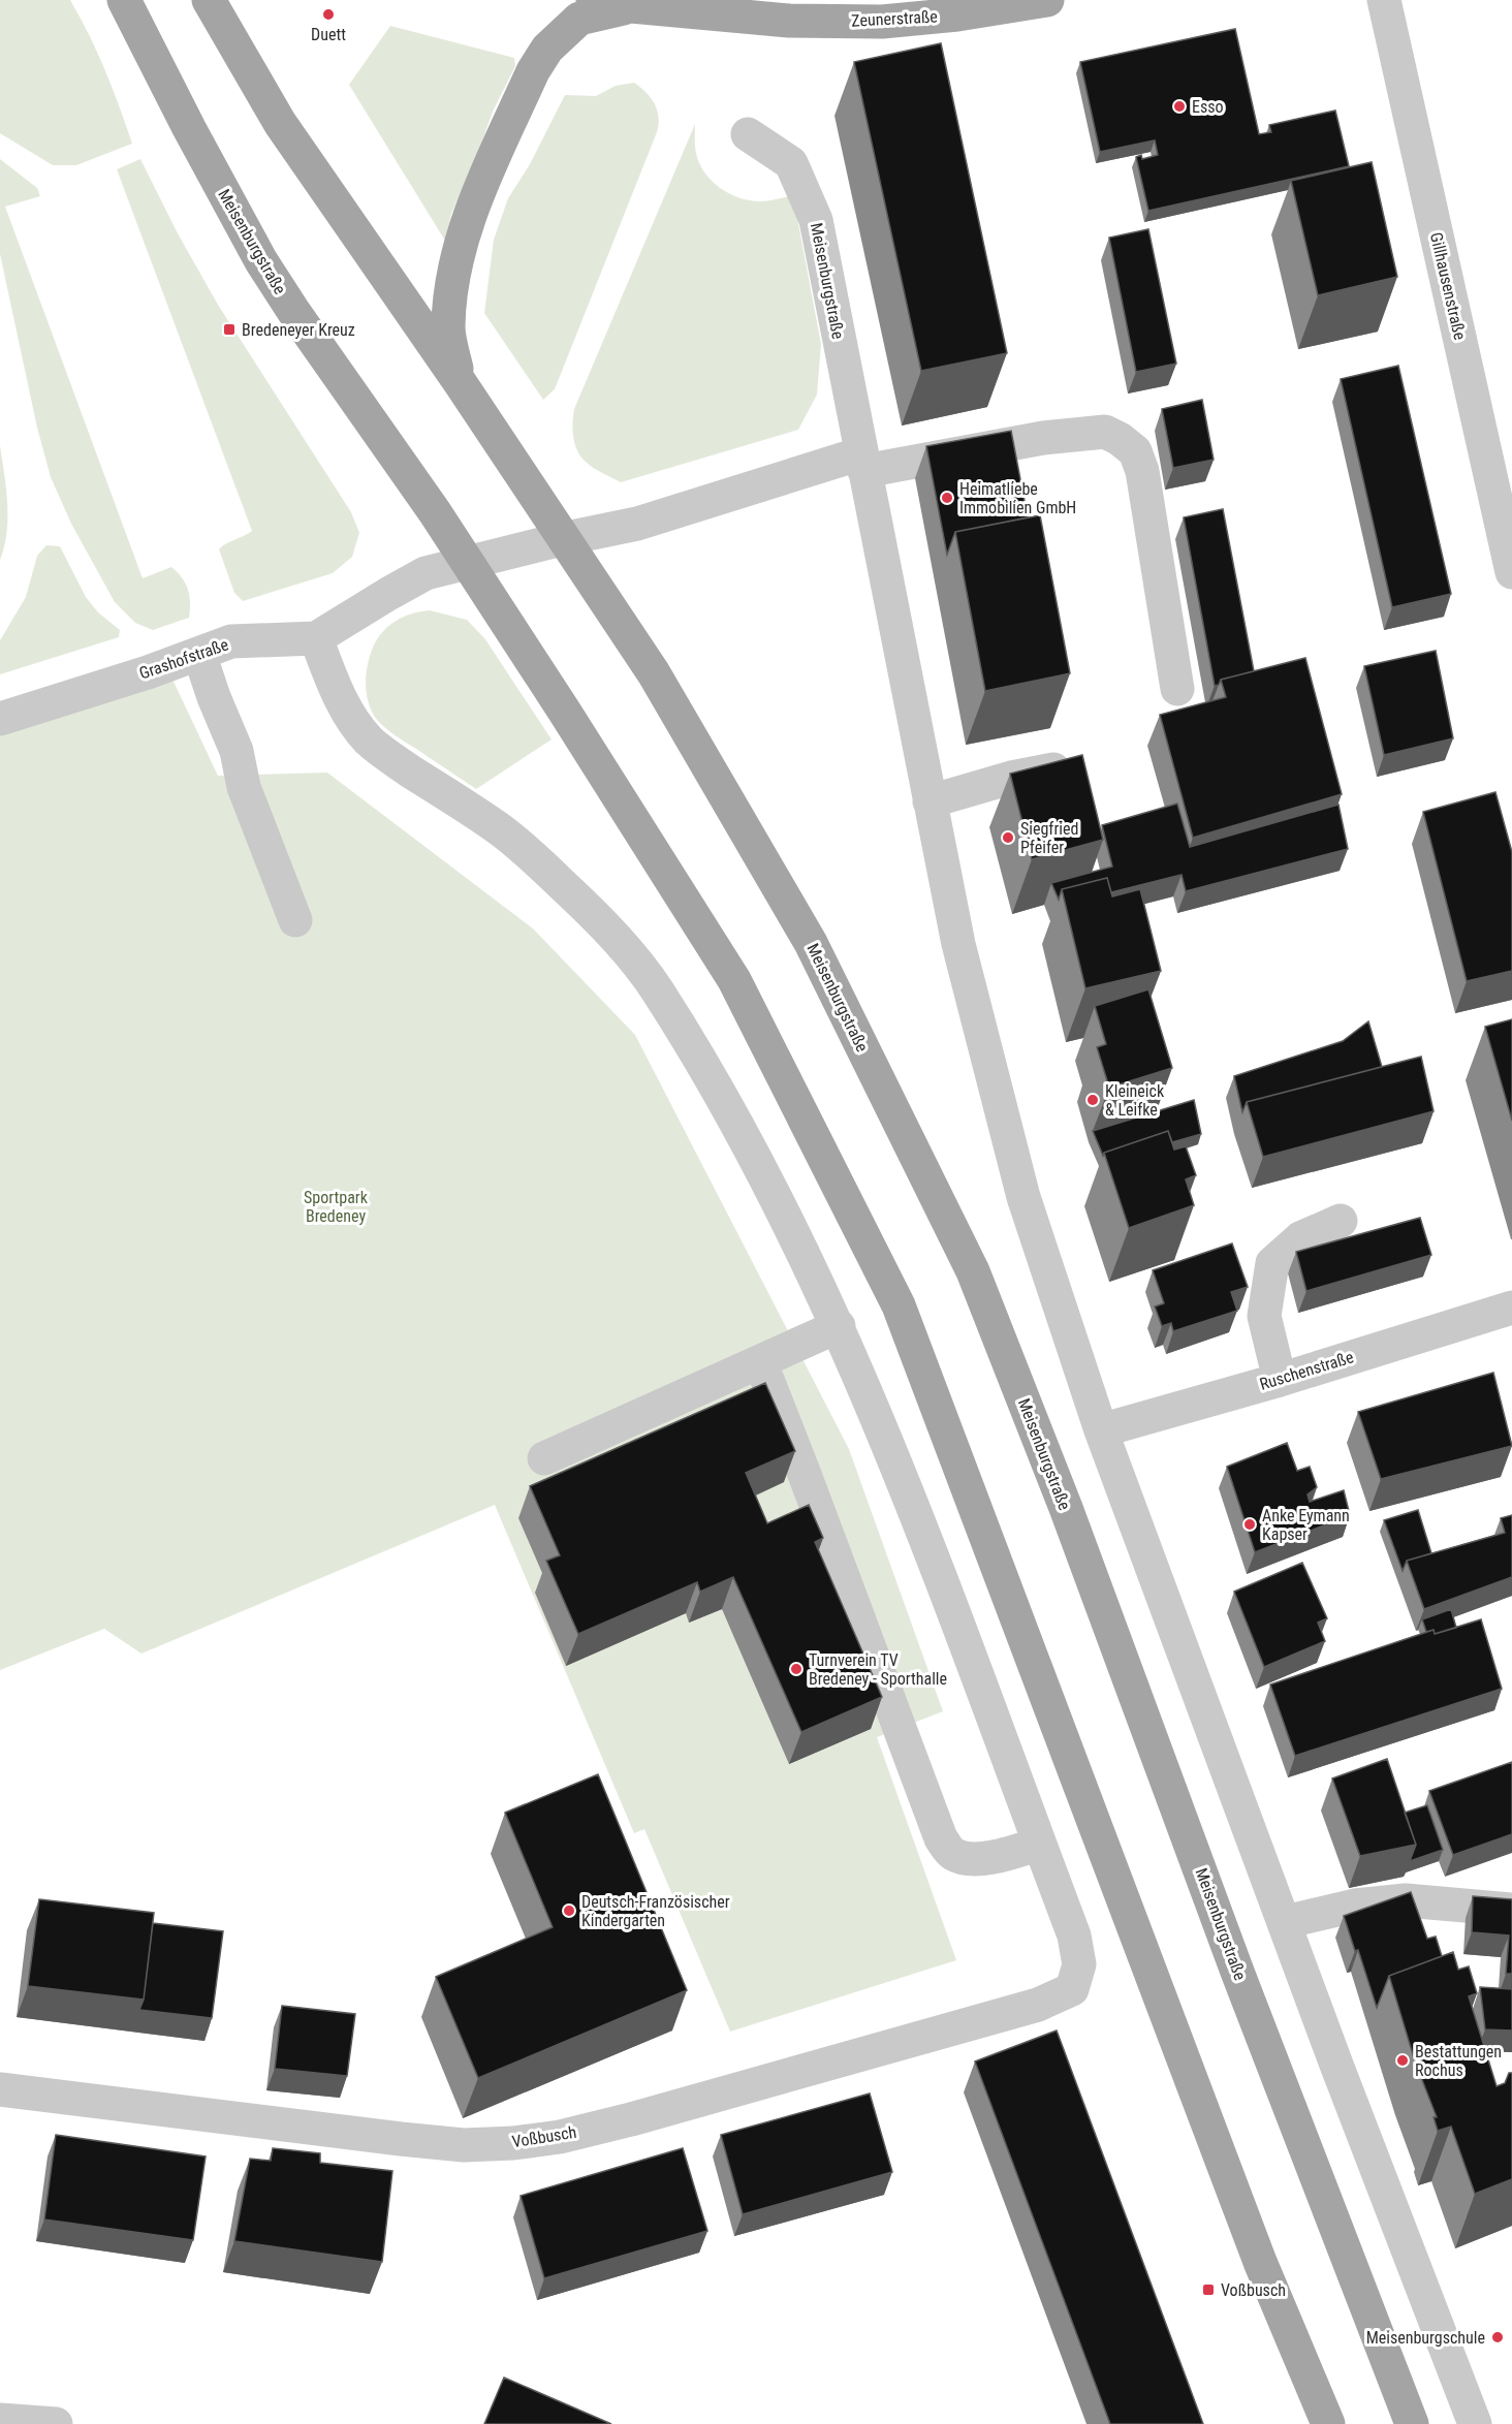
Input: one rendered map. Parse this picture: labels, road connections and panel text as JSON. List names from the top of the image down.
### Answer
{
  "streets": {
    "main road": ["Zeunerstraße", "Meisenburgstraße"],
    "street": [
      "Gillhausenstraße",
      "Grashofstraße",
      "Ruschenstraße",
      "Voßbusch"
    ]
  },
  "crossings": [
    ["Meisenburgstraße", "Grashofstraße"],
    ["Meisenburgstraße", "Ruschenstraße"]
  ],
  "parks": ["Sportpark Bredeney"],
  "places": {
    "other": [
      "Duett",
      "Esso",
      "Heimatliebe Immobilien GmbH",
      "Siegfried Pfeifer",
      "Kleineick & Leifke",
      "Anke Eymann Kapser",
      "Turnverein TV Bredeney - Sporthalle",
      "Deutsch-Französischer Kindergarten",
      "Bestattungen Rochus",
      "Meisenburgschule"
    ],
    "transit": ["Bredeneyer Kreuz", "Voßbusch"]
  }
}
